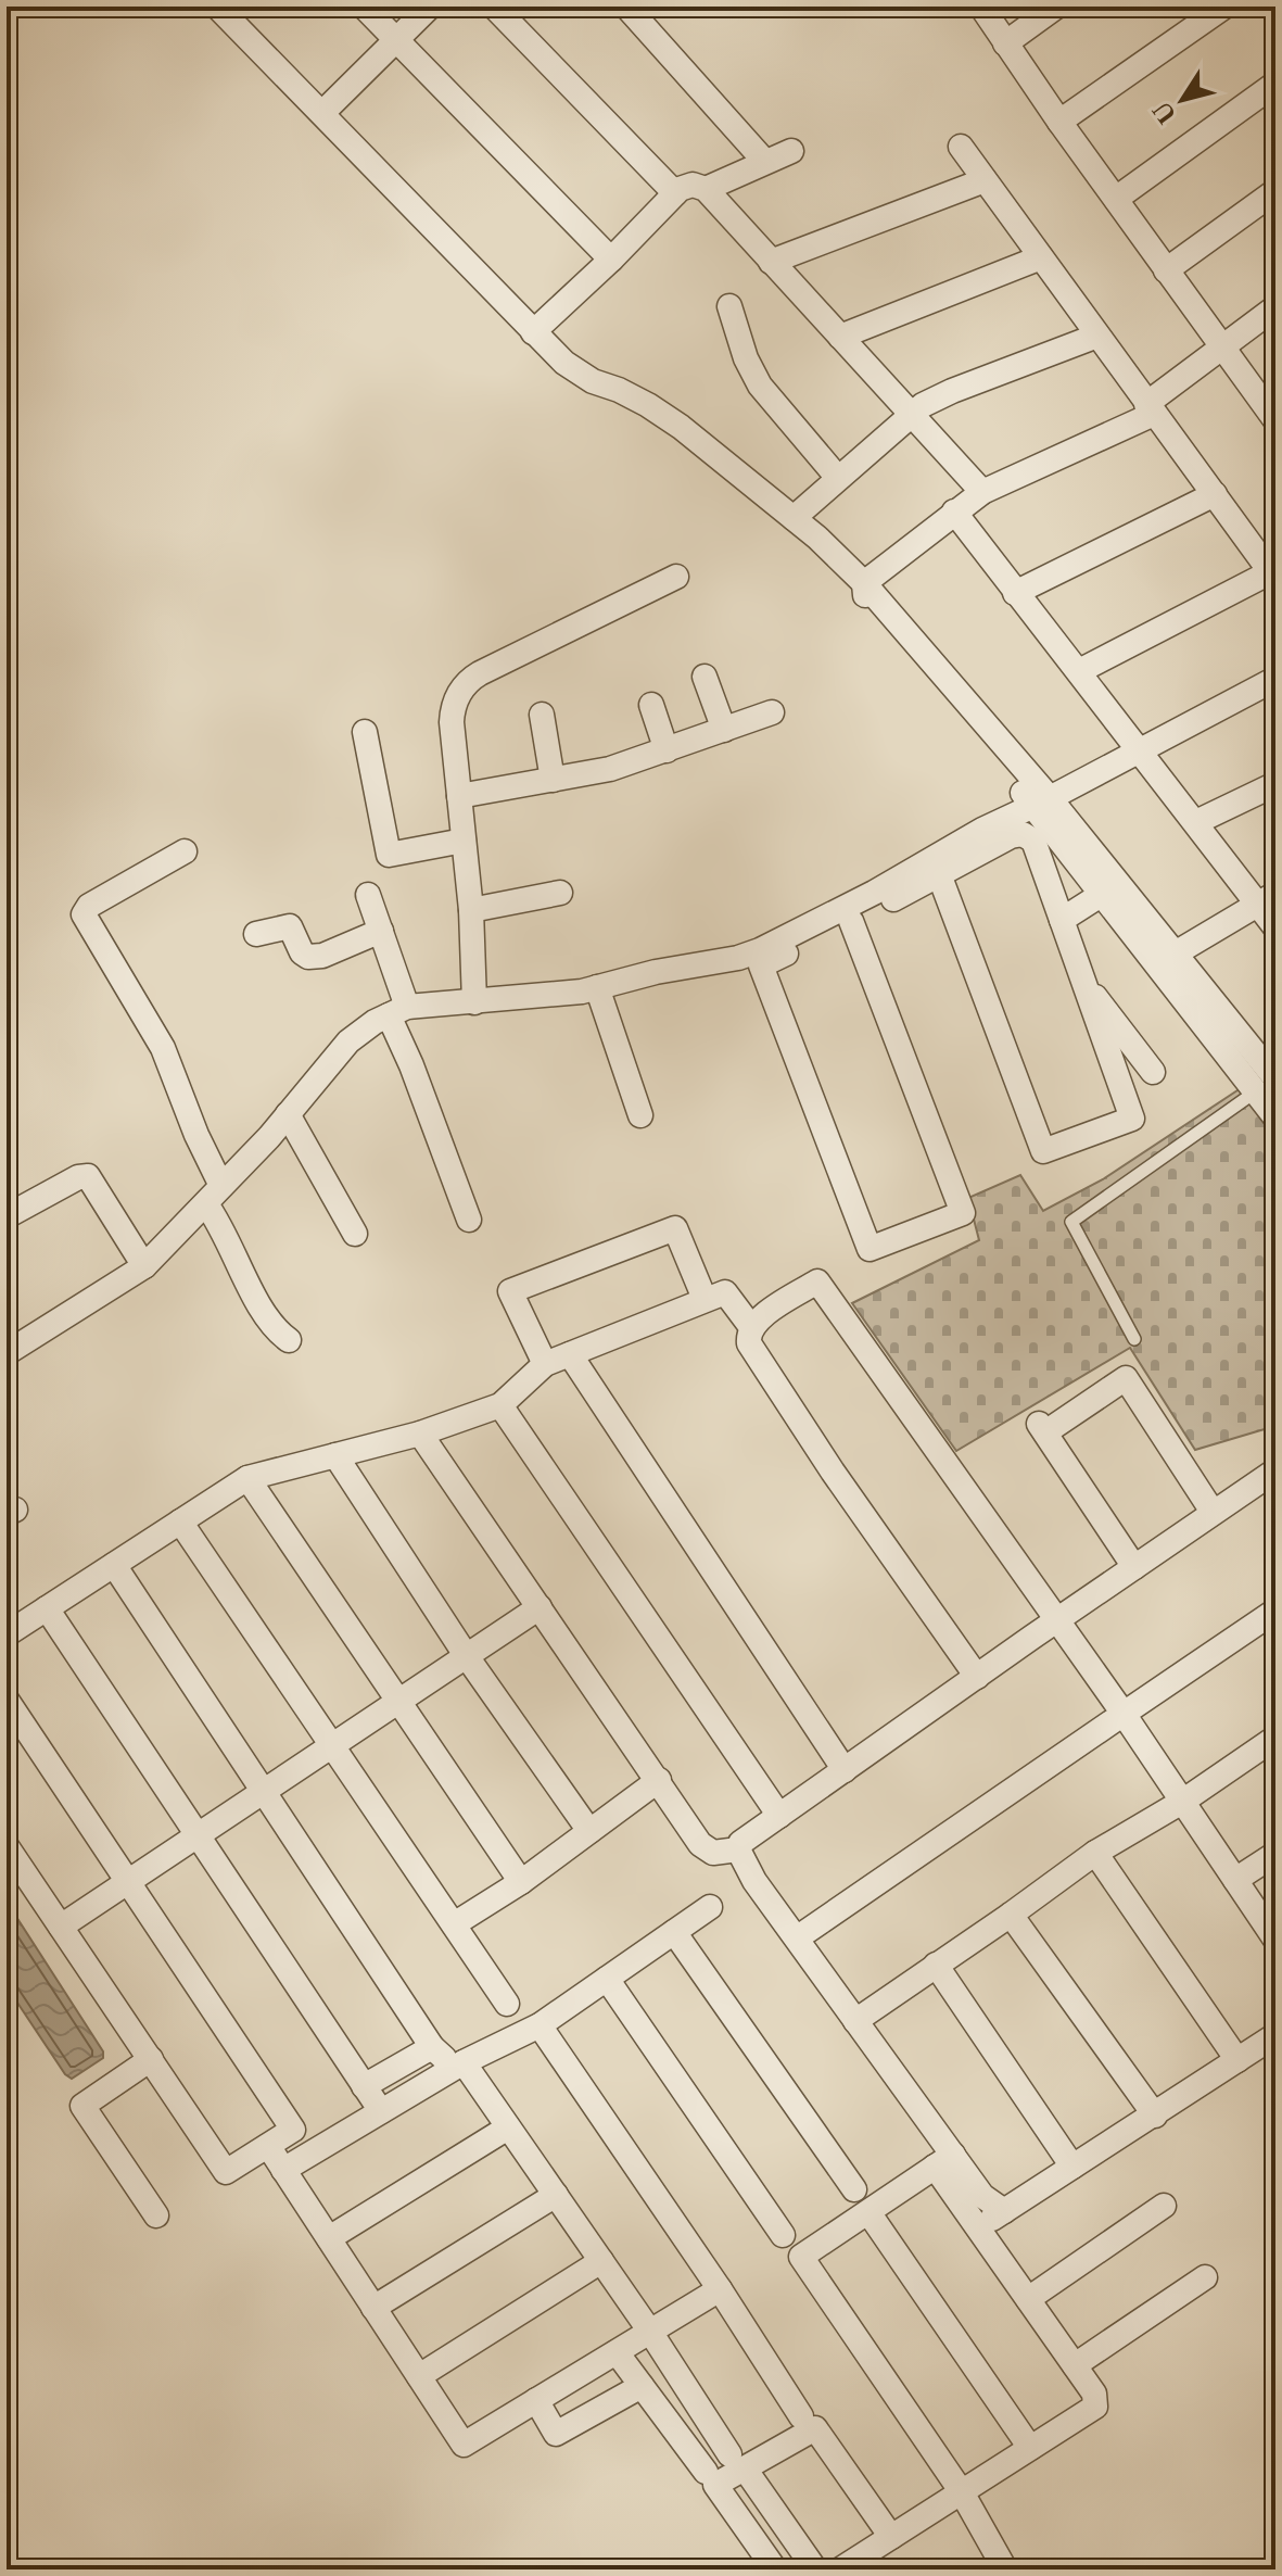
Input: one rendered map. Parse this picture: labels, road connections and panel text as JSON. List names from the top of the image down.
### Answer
{
  "north": "bottom left"
}
